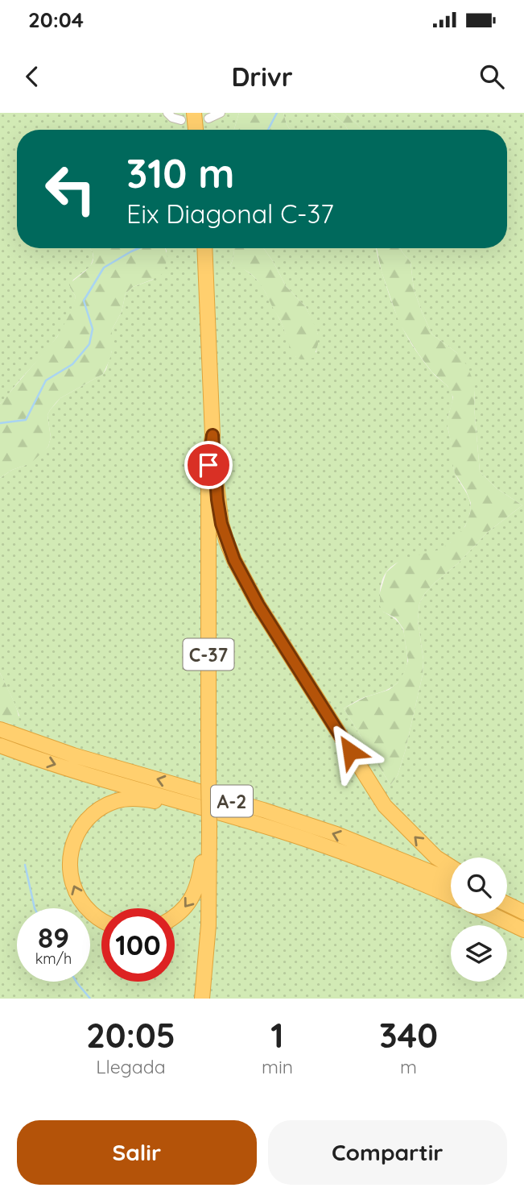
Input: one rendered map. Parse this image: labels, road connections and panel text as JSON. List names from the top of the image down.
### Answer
{
  "streets": {
    "highway": ["C-37", "A-2"]
  },
  "page": {
    "status": "20:04",
    "header": "Drivr",
    "turn": ["310 m", "Eix Diagonal C-37"],
    "speed": "89 km/h",
    "limit": "100",
    "eta": [
      "20:05",
      "Llegada",
      "1",
      "min",
      "340",
      "m"
    ],
    "buttons": ["Salir", "Compartir"]
  }
}
